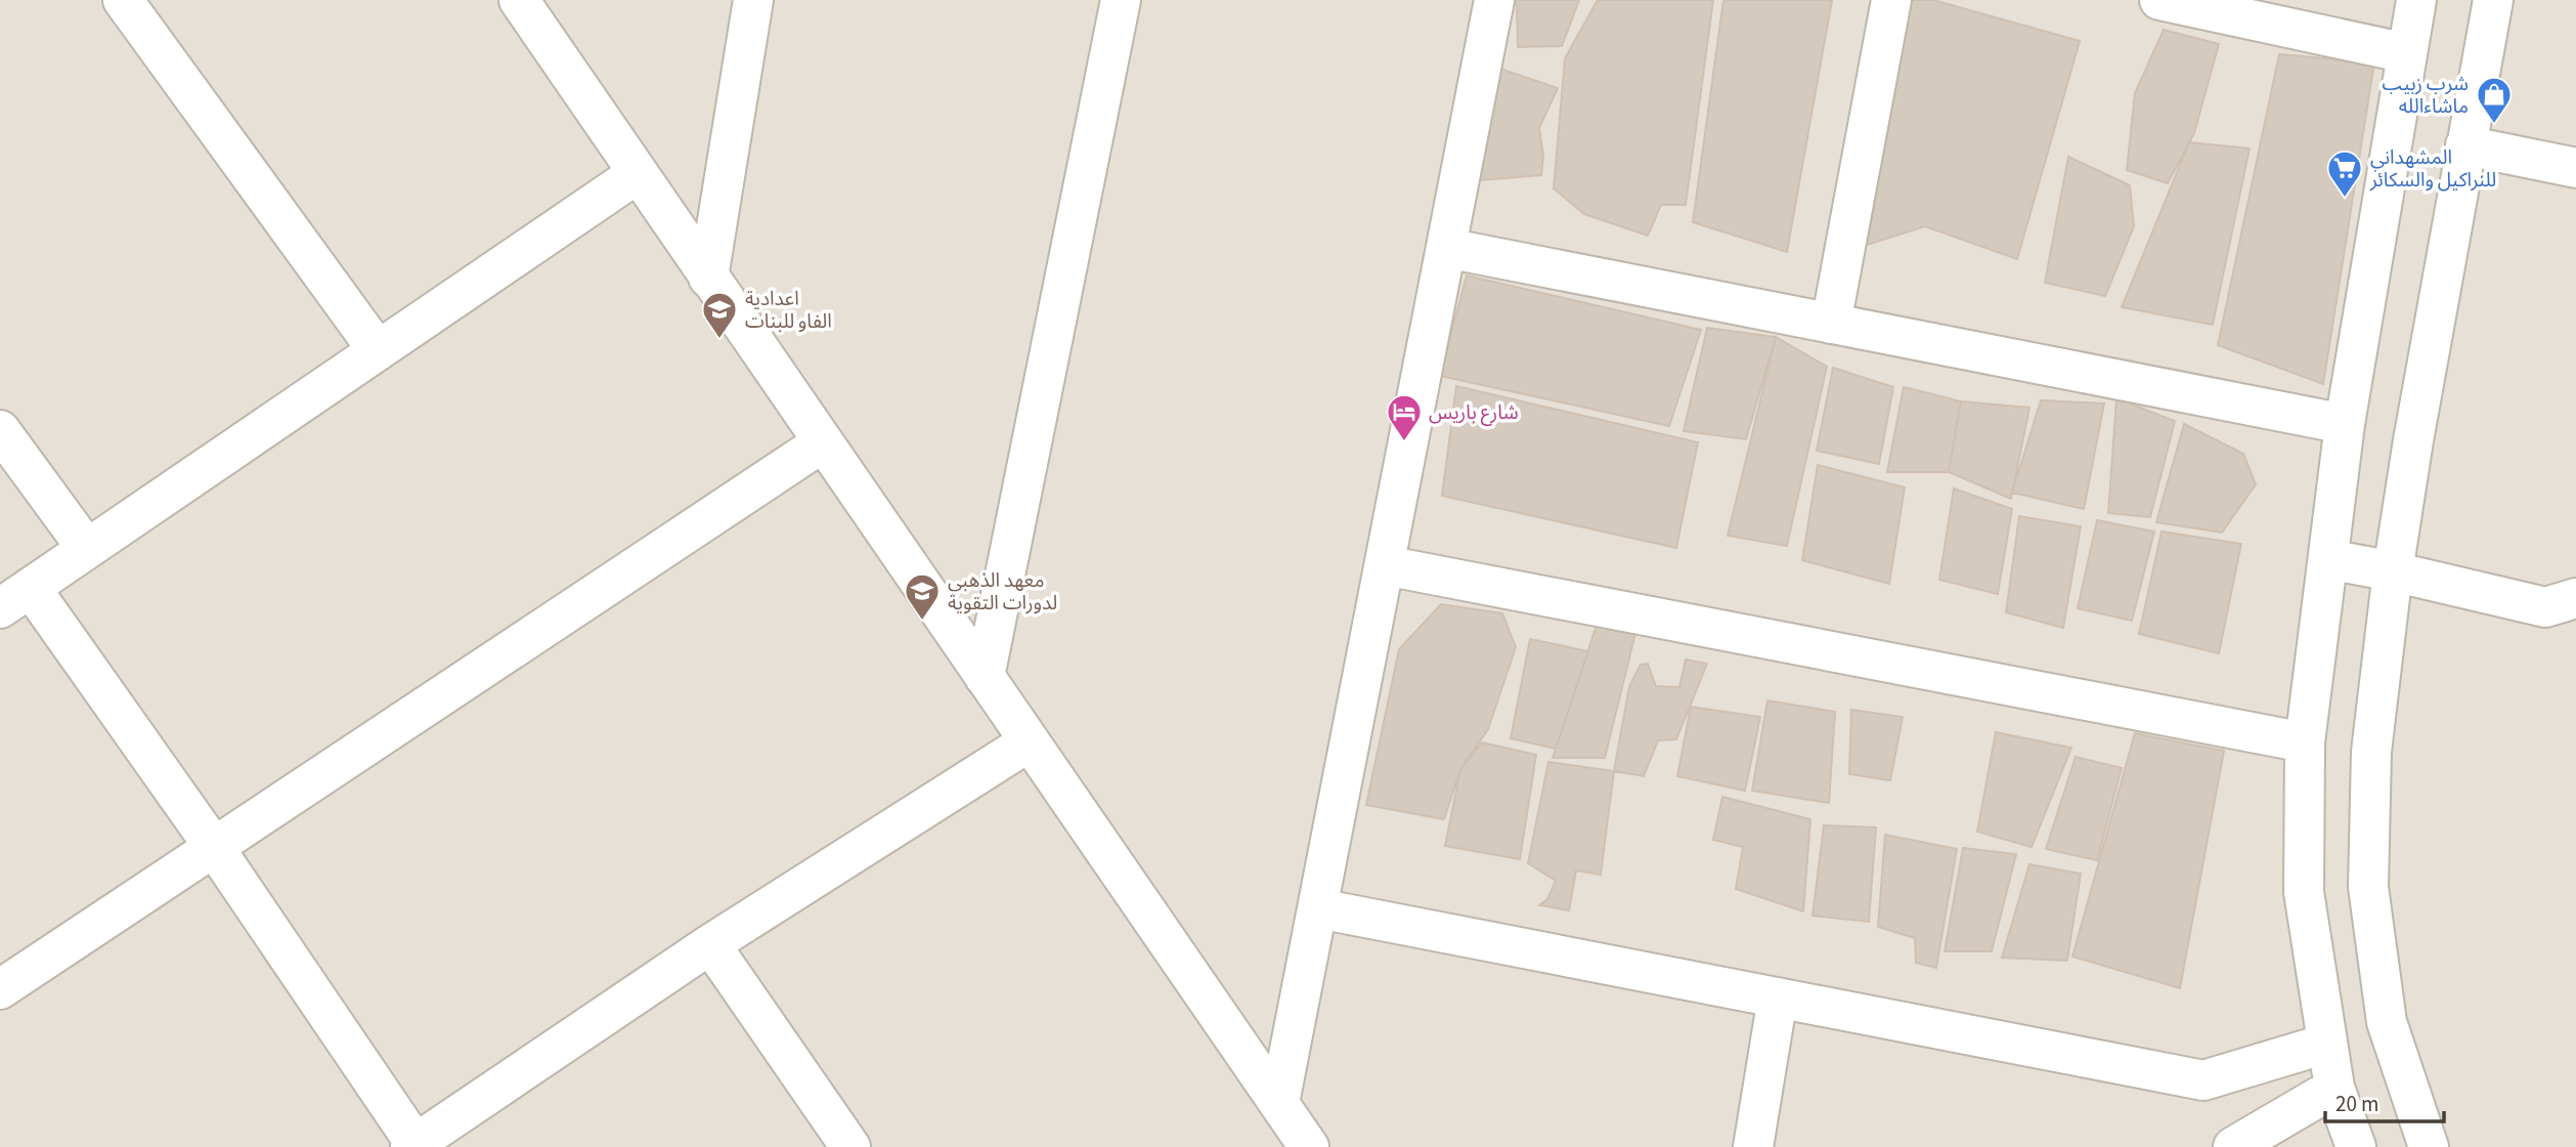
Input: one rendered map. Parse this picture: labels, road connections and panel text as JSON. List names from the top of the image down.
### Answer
{
  "places": {
    "shop": ["شرب زبيب ماشاءالله"],
    "supermarket": ["المشهداني للنراكيل والسكائر"],
    "school or university": ["اعدادية الفاو للبنات", "معهد الذهبي لدورات التقوية"],
    "hotel": ["شارع باريس"]
  },
  "scale_bar": "20 m"
}
